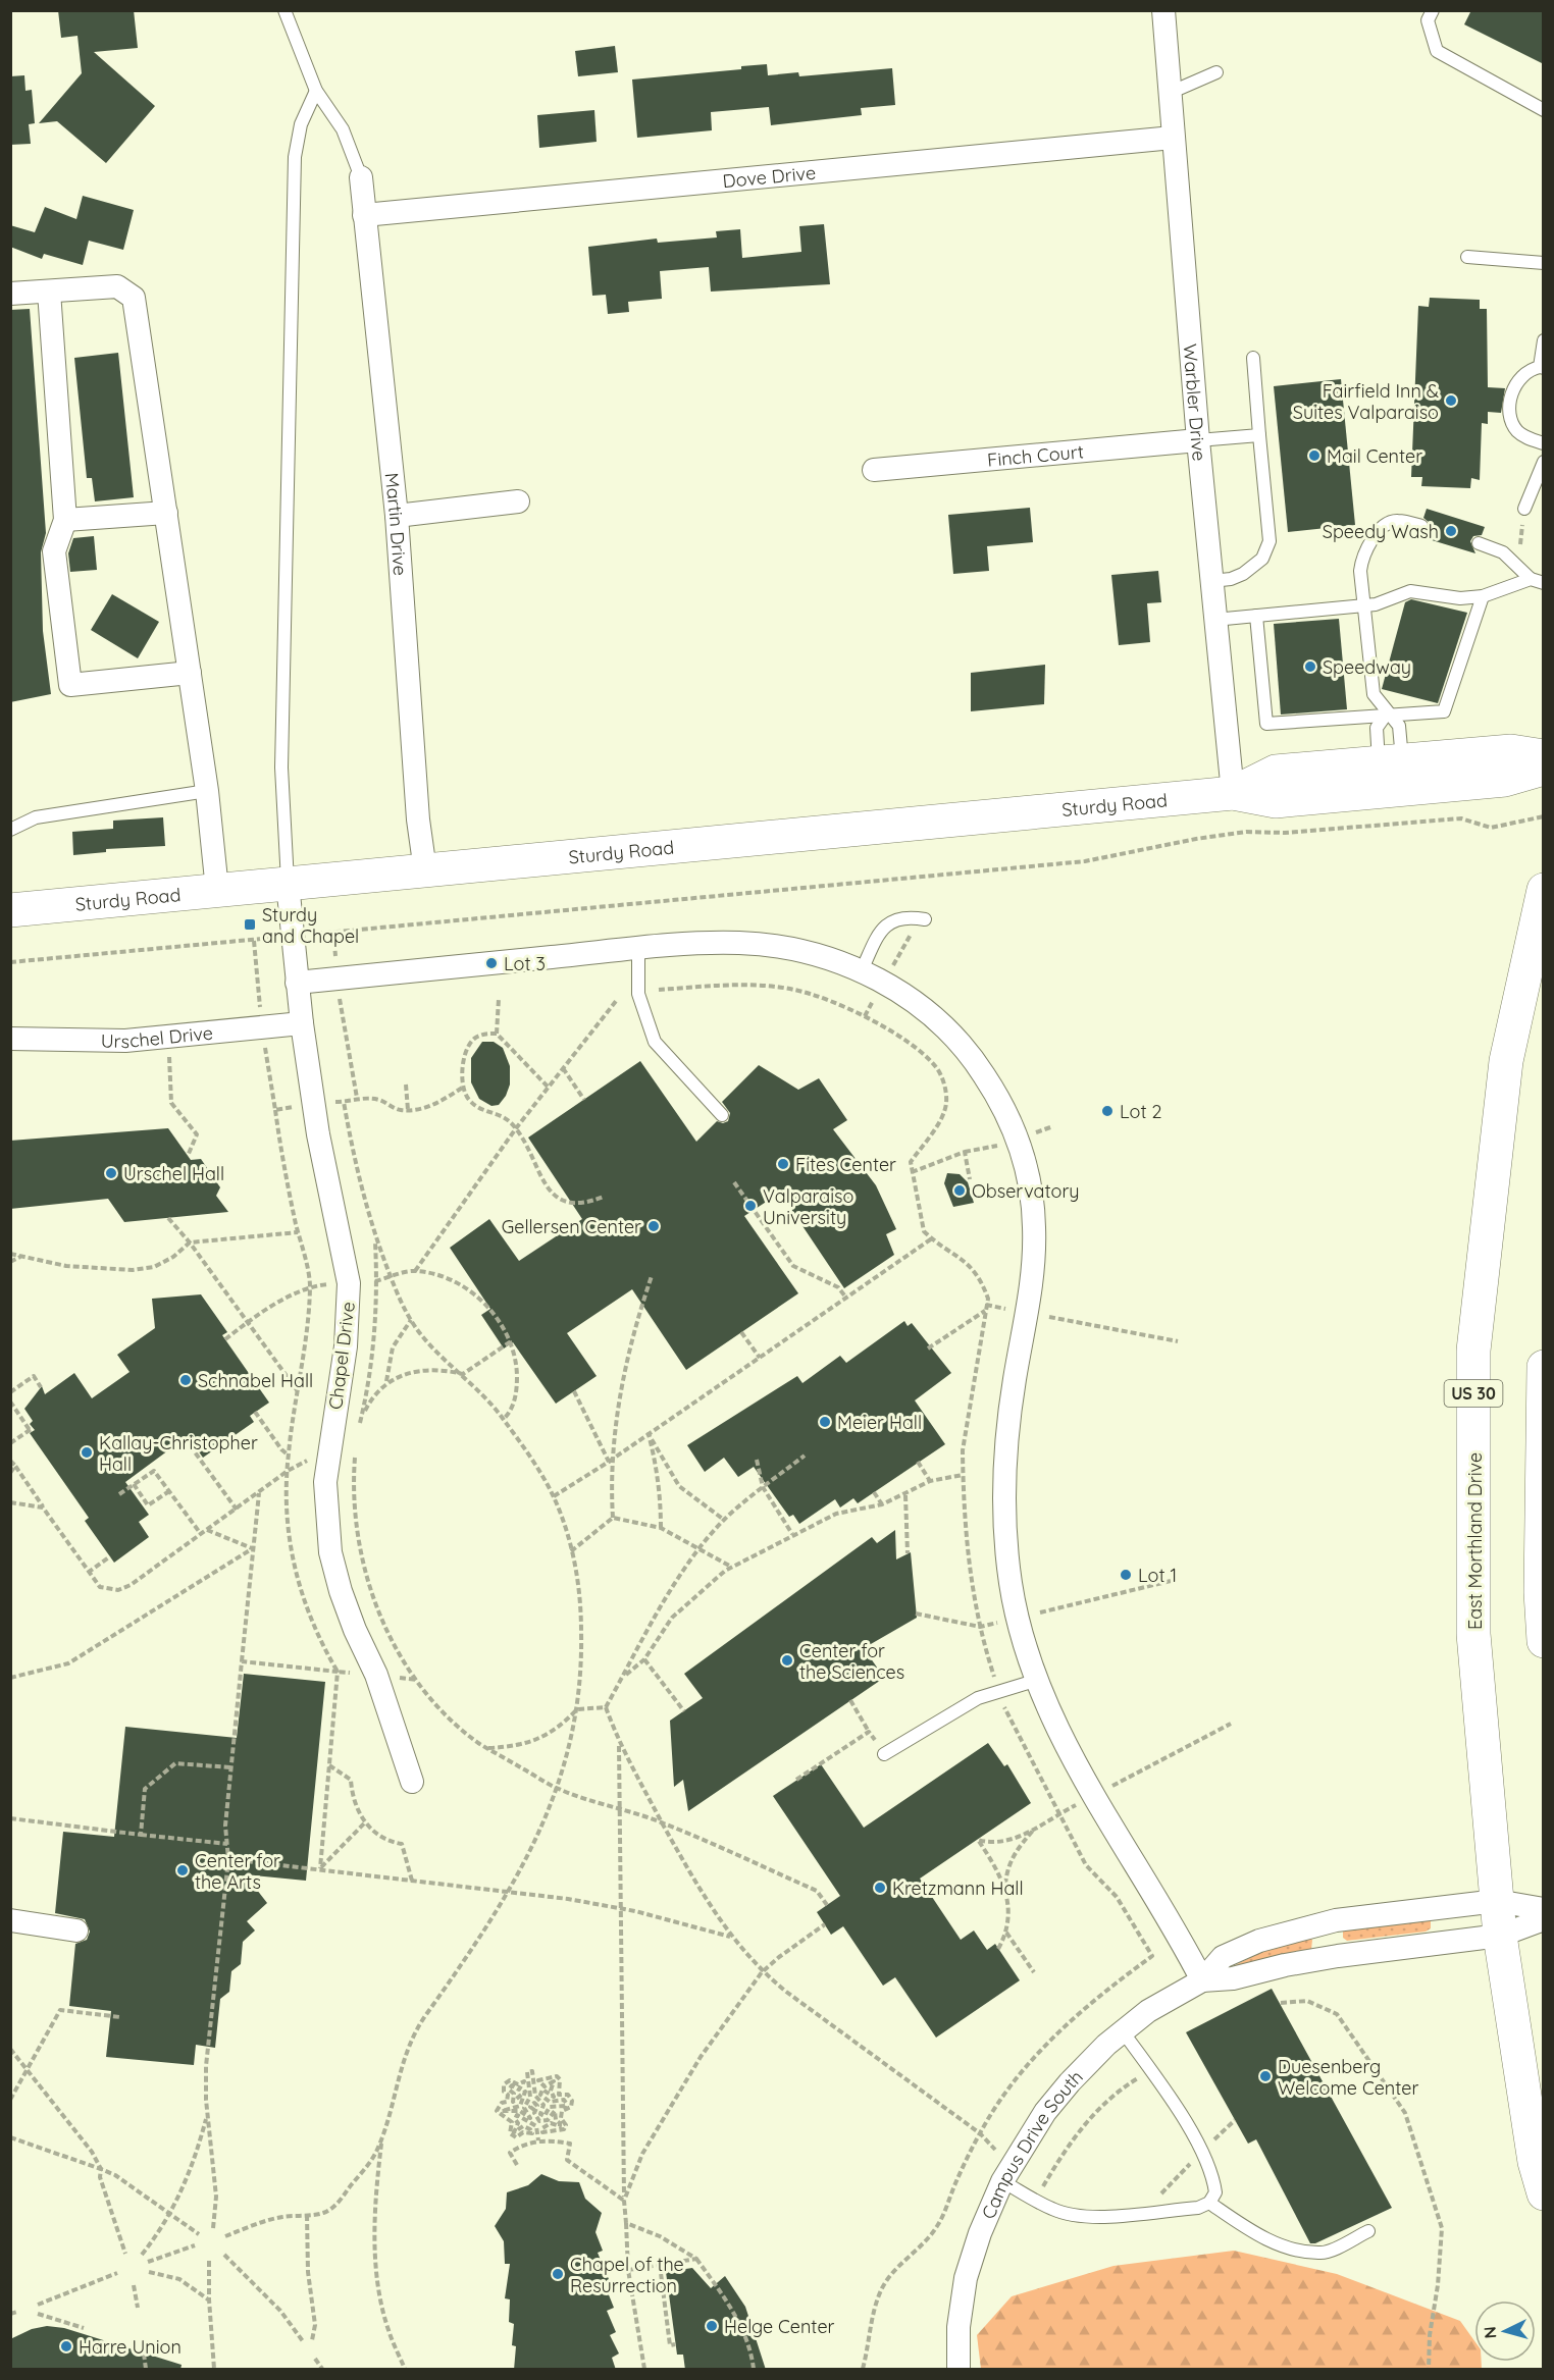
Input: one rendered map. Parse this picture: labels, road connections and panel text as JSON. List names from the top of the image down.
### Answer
{
  "streets": {
    "main road": ["Sturdy Road", "US 30", "East Morthland Drive"],
    "street": [
      "Dove Drive",
      "Warbler Drive",
      "Finch Court",
      "Martin Drive",
      "Urschel Drive",
      "Chapel Drive",
      "Campus Drive South"
    ]
  },
  "crossings": [
    ["Dove Drive", "Warbler Drive"],
    ["Dove Drive", "Martin Drive"],
    ["Warbler Drive", "Finch Court"],
    ["Warbler Drive", "Sturdy Road"],
    ["Martin Drive", "Sturdy Road"],
    ["Sturdy Road", "Chapel Drive"],
    ["Urschel Drive", "Chapel Drive"],
    ["East Morthland Drive", "Campus Drive South"]
  ],
  "places": {
    "other": [
      "Fairfield Inn & Suites Valparaiso",
      "Mail Center",
      "Speedy Wash",
      "Speedway",
      "Lot 3",
      "Lot 2",
      "Fites Center",
      "Urschel Hall",
      "Observatory",
      "Valparaiso University",
      "Gellersen Center",
      "Schnabel Hall",
      "Meier Hall",
      "Kallay-Christopher Hall",
      "Lot 1",
      "Center for the Sciences",
      "Center for the Arts",
      "Kretzmann Hall",
      "Duesenberg Welcome Center",
      "Chapel of the Resurrection",
      "Helge Center",
      "Harre Union"
    ],
    "transit": ["Sturdy and Chapel"]
  },
  "north": "left"
}
